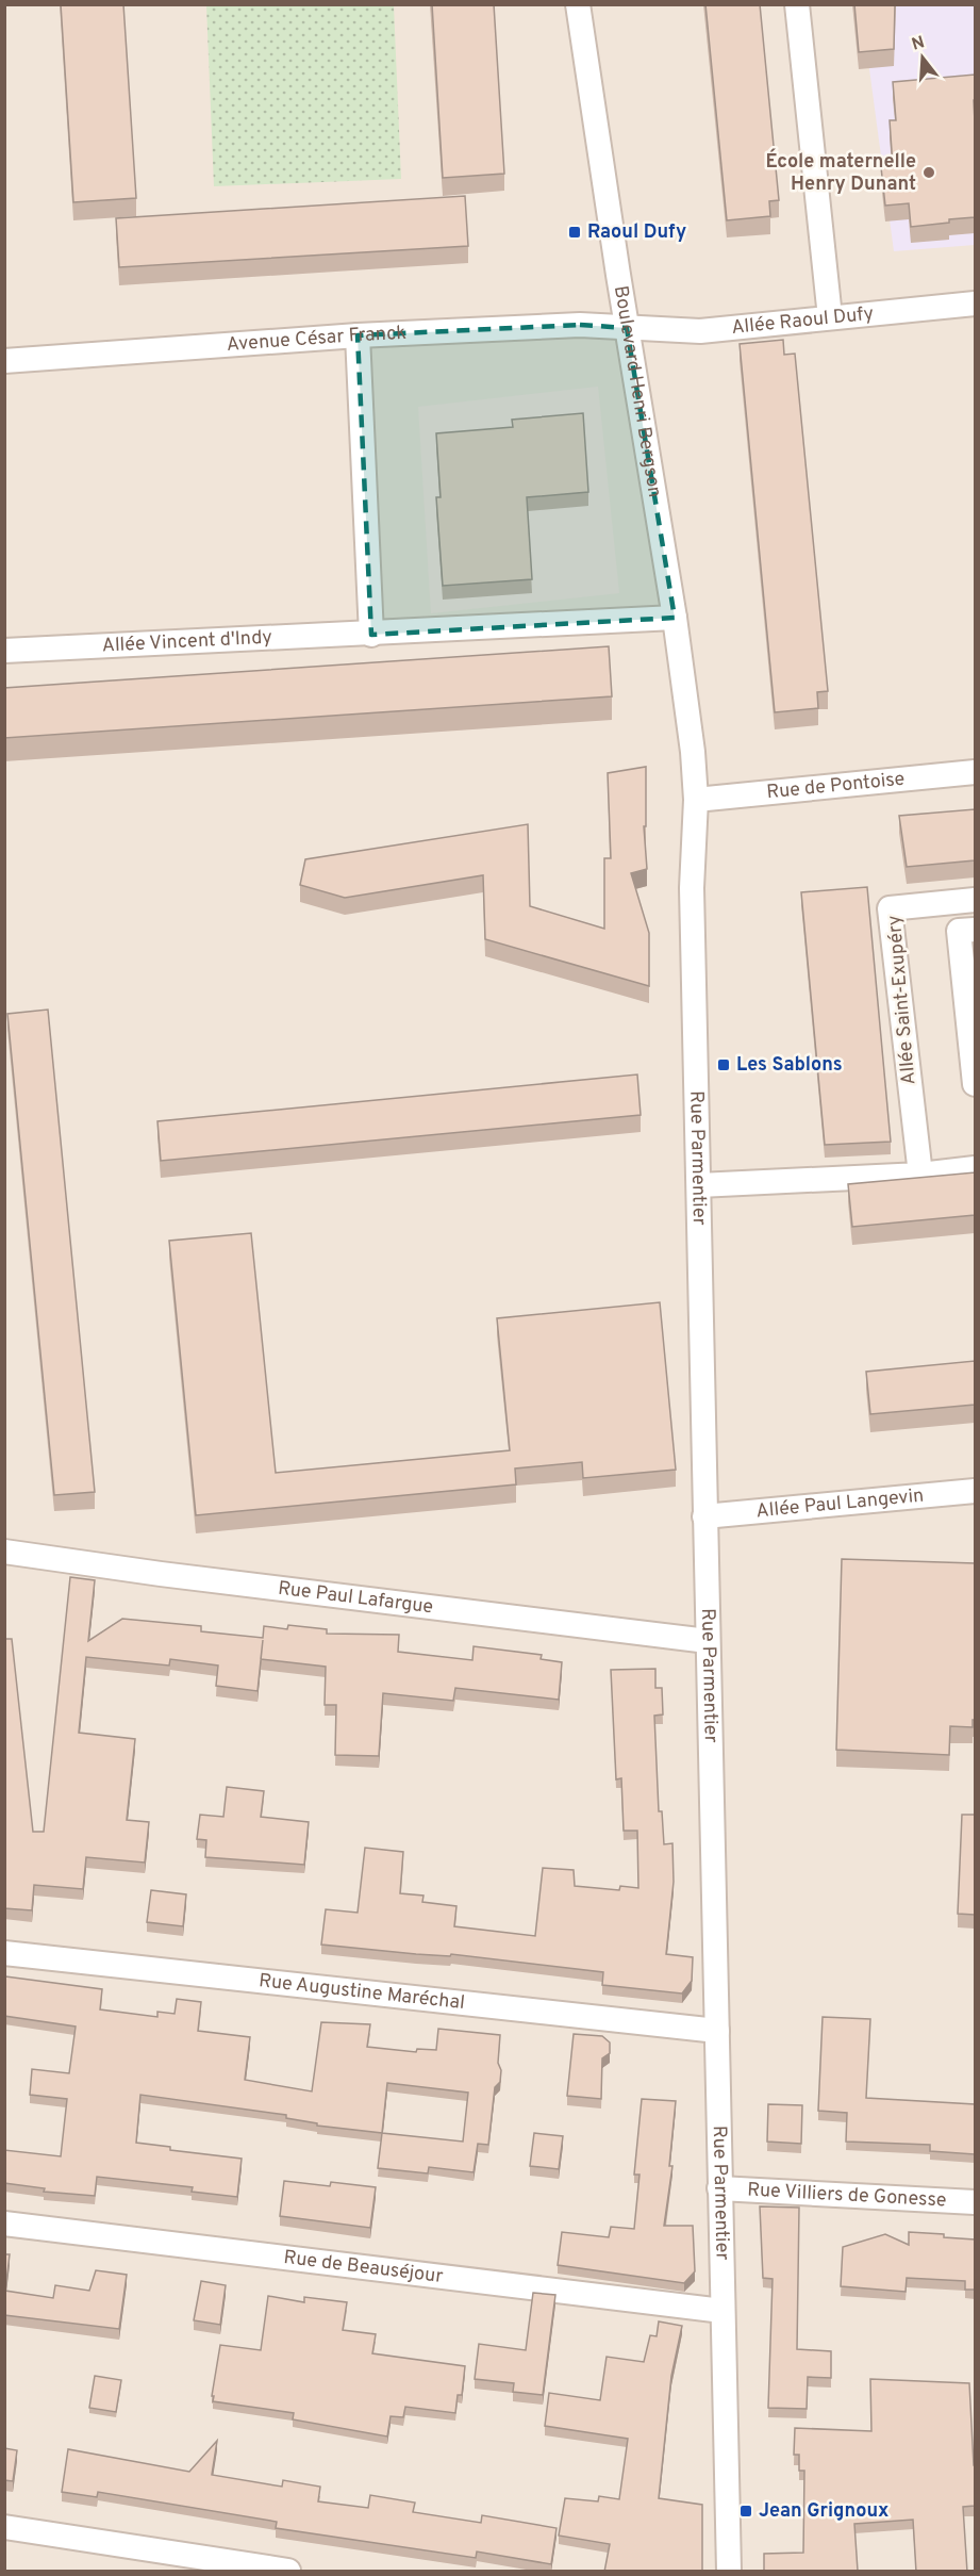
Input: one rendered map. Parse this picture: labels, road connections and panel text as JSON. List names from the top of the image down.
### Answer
{
  "streets": {
    "street": [
      "Allée Raoul Dufy",
      "Avenue César Franck",
      "Boulevard Henri Bergson",
      "Allée Vincent d'Indy",
      "Rue de Pontoise",
      "Allée Saint-Exupéry",
      "Rue Parmentier",
      "Allée Paul Langevin",
      "Rue Paul Lafargue",
      "Rue Augustine Maréchal",
      "Rue Villiers de Gonesse",
      "Rue de Beauséjour"
    ]
  },
  "crossings": [
    ["Allée Raoul Dufy", "Avenue César Franck"],
    ["Allée Raoul Dufy", "Boulevard Henri Bergson"],
    ["Avenue César Franck", "Boulevard Henri Bergson"],
    ["Boulevard Henri Bergson", "Allée Vincent d'Indy"],
    ["Boulevard Henri Bergson", "Rue de Pontoise"],
    ["Boulevard Henri Bergson", "Rue Parmentier"],
    ["Rue de Pontoise", "Rue Parmentier"],
    ["Rue Parmentier", "Allée Paul Langevin"],
    ["Rue Parmentier", "Rue Paul Lafargue"],
    ["Rue Parmentier", "Rue Augustine Maréchal"],
    ["Rue Parmentier", "Rue Villiers de Gonesse"],
    ["Rue Parmentier", "Rue de Beauséjour"]
  ],
  "places": {
    "other": ["École maternelle Henry Dunant"],
    "transit": ["Raoul Dufy", "Les Sablons", "Jean Grignoux"]
  },
  "north": "top"
}
